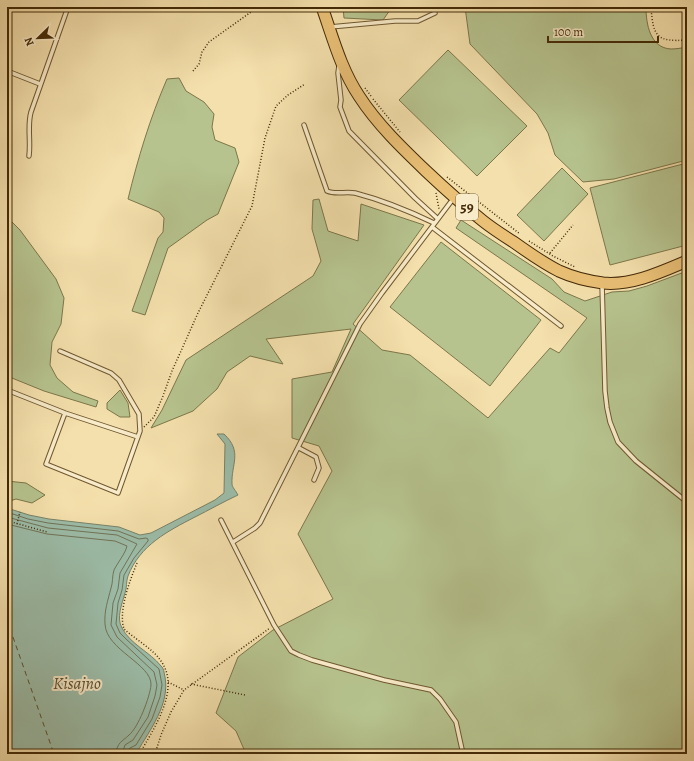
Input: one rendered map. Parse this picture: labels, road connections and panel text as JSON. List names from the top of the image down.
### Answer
{
  "streets": {
    "main road": ["59"]
  },
  "water": ["Kisajno"],
  "scale_bar": "100 m",
  "north": "bottom left"
}
